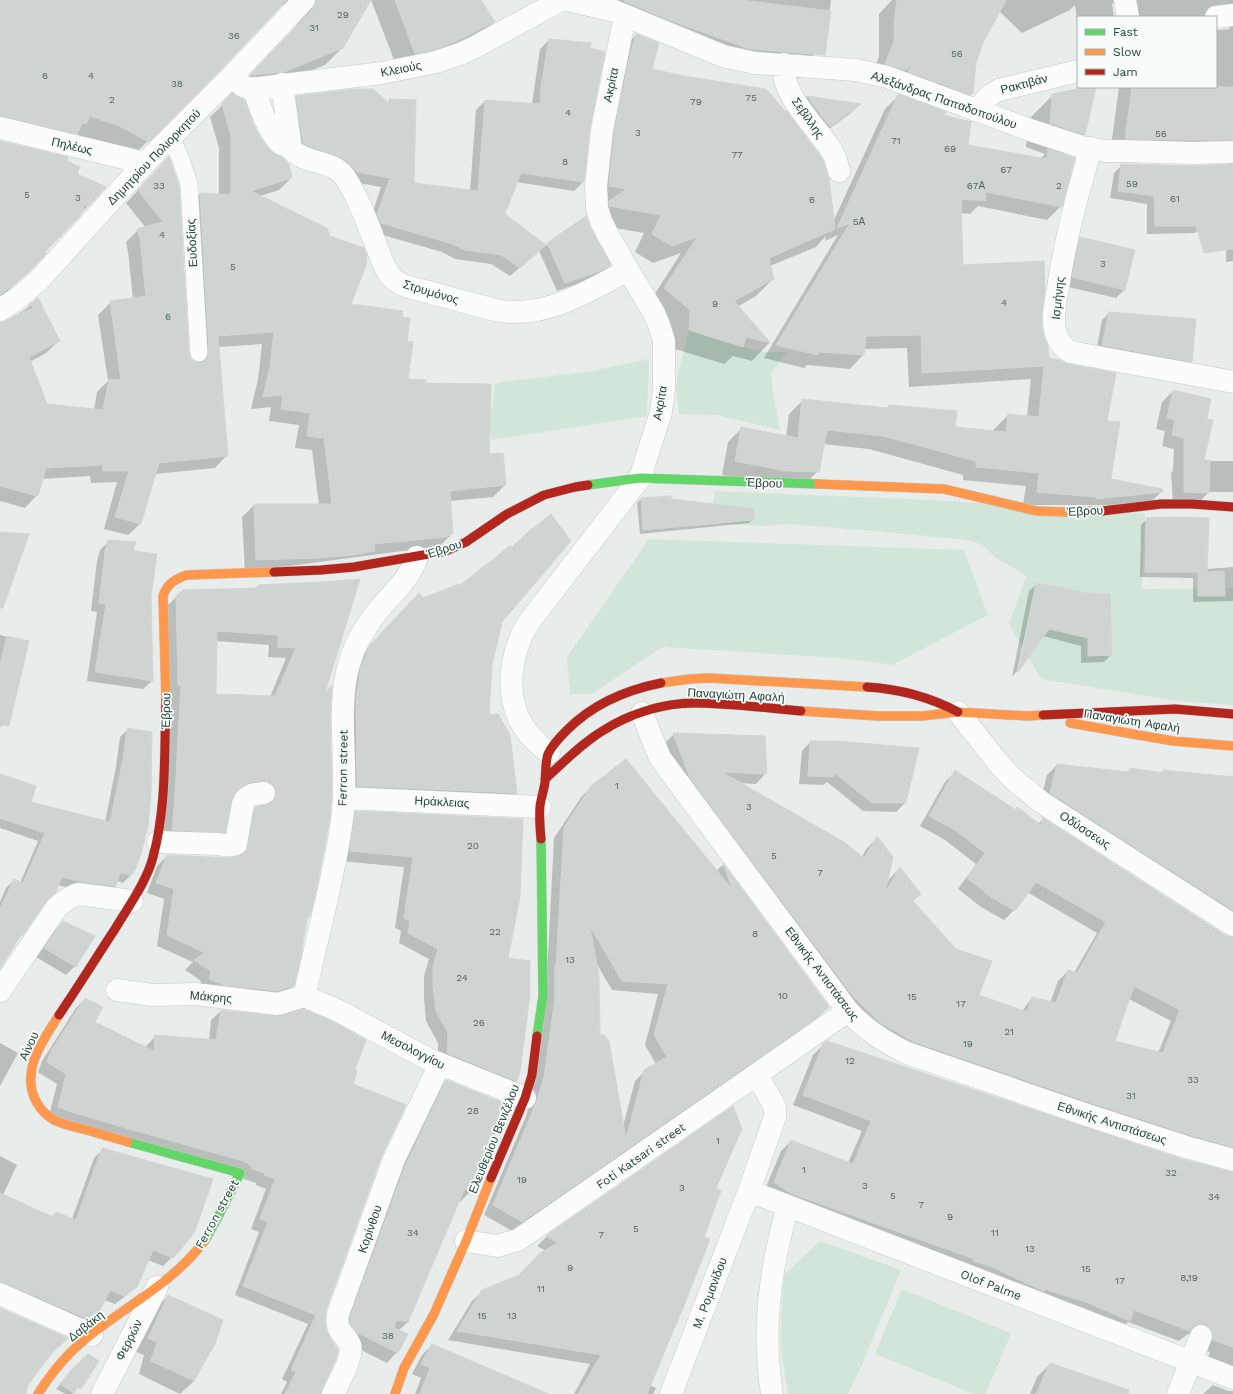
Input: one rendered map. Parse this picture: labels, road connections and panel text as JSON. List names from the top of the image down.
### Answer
{
  "streets": {
    "street": [
      "Κλειούς",
      "Ρακτιβάν",
      "Ακρίτα",
      "Αλεξάνδρας Παπαδοπούλου",
      "Σεβίλλης",
      "Πηλέως",
      "Δημητρίου Πολιορκητού",
      "Στρυμόνος",
      "Ισμήνης",
      "Έβρου",
      "Παναγιώτη Αφαλή",
      "Ferron street",
      "Ηράκλειας",
      "Οδύσσεως",
      "Εθνικής Αντιστάσεως",
      "Μάκρης",
      "Αίνου",
      "Μεσολογγίου",
      "Ελευθερίου Βενιζέλου",
      "Foti Katsari street",
      "Κορίνθου",
      "Olof Palme",
      "Μ. Ρομανίδου",
      "Δαβάκη",
      "Φερρών"
    ],
    "lane": ["Ευδοξίας"]
  },
  "crossings": [
    ["Κλειούς", "Στρυμόνος"],
    ["Ρακτιβάν", "Αλεξάνδρας Παπαδοπούλου"],
    ["Ακρίτα", "Αλεξάνδρας Παπαδοπούλου"],
    ["Ακρίτα", "Στρυμόνος"],
    ["Ακρίτα", "Έβρου"],
    ["Ακρίτα", "Παναγιώτη Αφαλή"],
    ["Αλεξάνδρας Παπαδοπούλου", "Σεβίλλης"],
    ["Αλεξάνδρας Παπαδοπούλου", "Ισμήνης"],
    ["Πηλέως", "Δημητρίου Πολιορκητού"],
    ["Δημητρίου Πολιορκητού", "Ευδοξίας"],
    ["Έβρου", "Ferron street"],
    ["Έβρου", "Αίνου"],
    ["Παναγιώτη Αφαλή", "Οδύσσεως"],
    ["Παναγιώτη Αφαλή", "Εθνικής Αντιστάσεως"],
    ["Παναγιώτη Αφαλή", "Ελευθερίου Βενιζέλου"],
    ["Ferron street", "Ηράκλειας"],
    ["Ferron street", "Μάκρης"],
    ["Ferron street", "Αίνου"],
    ["Ferron street", "Μεσολογγίου"],
    ["Ferron street", "Δαβάκη"],
    ["Ferron street", "Φερρών"],
    ["Ηράκλειας", "Ελευθερίου Βενιζέλου"],
    ["Εθνικής Αντιστάσεως", "Foti Katsari street"],
    ["Μάκρης", "Μεσολογγίου"],
    ["Μεσολογγίου", "Ελευθερίου Βενιζέλου"],
    ["Μεσολογγίου", "Κορίνθου"],
    ["Ελευθερίου Βενιζέλου", "Foti Katsari street"],
    ["Foti Katsari street", "Μ. Ρομανίδου"],
    ["Olof Palme", "Μ. Ρομανίδου"],
    ["Δαβάκη", "Φερρών"]
  ],
  "house_numbers": [
    "29",
    "31",
    "36",
    "56",
    "6",
    "4",
    "38",
    "75",
    "2",
    "79",
    "4",
    "3",
    "56",
    "71",
    "69",
    "77",
    "8",
    "67",
    "59",
    "33",
    "67Α",
    "2",
    "5",
    "3",
    "61",
    "6",
    "5Α",
    "4",
    "3",
    "5",
    "4",
    "9",
    "6",
    "1",
    "3",
    "20",
    "5",
    "7",
    "22",
    "8",
    "13",
    "24",
    "10",
    "15",
    "17",
    "26",
    "21",
    "19",
    "12",
    "33",
    "31",
    "28",
    "1",
    "1",
    "32",
    "19",
    "3",
    "3",
    "5",
    "34",
    "7",
    "9",
    "5",
    "34",
    "11",
    "7",
    "13",
    "9",
    "15",
    "8,19",
    "17",
    "11",
    "15",
    "13",
    "38"
  ],
  "legend": ["Fast", "Slow", "Jam"]
}
